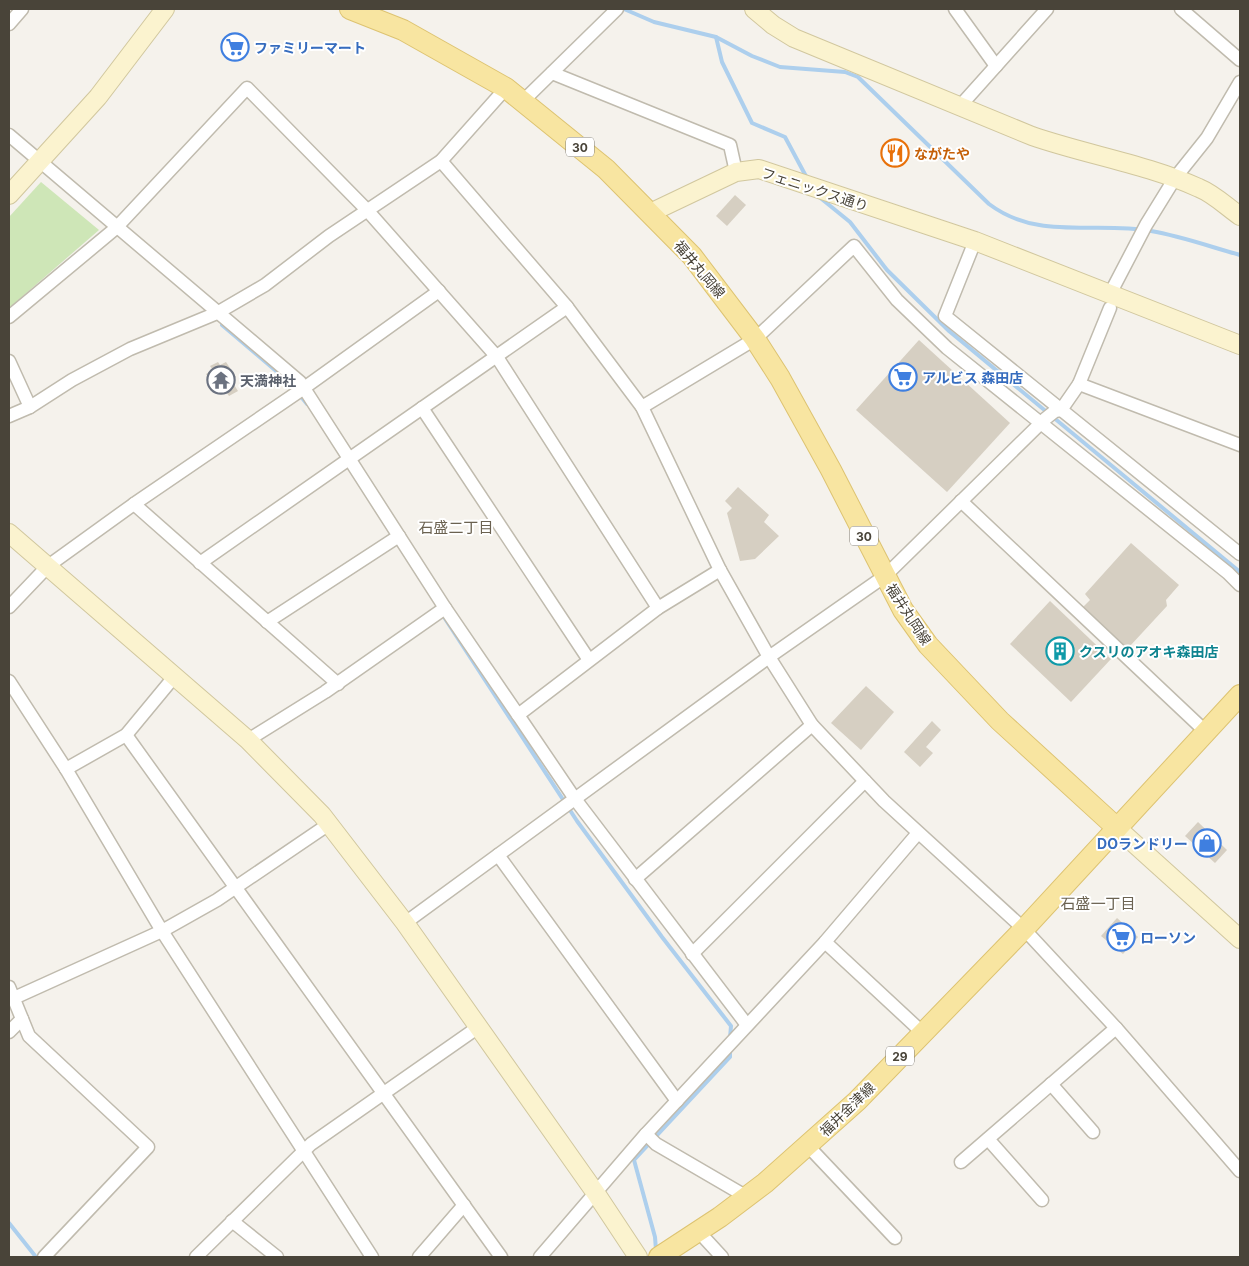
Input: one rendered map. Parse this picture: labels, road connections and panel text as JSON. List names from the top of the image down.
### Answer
{
  "streets": {
    "main road": [
      "30",
      "福井丸岡線",
      "29",
      "福井金津線"
    ],
    "street": ["フェニックス通り"]
  },
  "crossings": [
    ["30", "フェニックス通り"],
    ["30", "福井丸岡線"],
    ["フェニックス通り", "福井丸岡線"],
    ["福井丸岡線", "福井金津線"]
  ],
  "districts": ["石盛二丁目", "石盛一丁目"],
  "places": {
    "supermarket": ["ファミリーマート", "アルビス 森田店", "ローソン"],
    "restaurant": ["ながたや"],
    "temple": ["天満神社"],
    "building": ["クスリのアオキ森田店"],
    "shop": ["DOランドリー"]
  }
}
